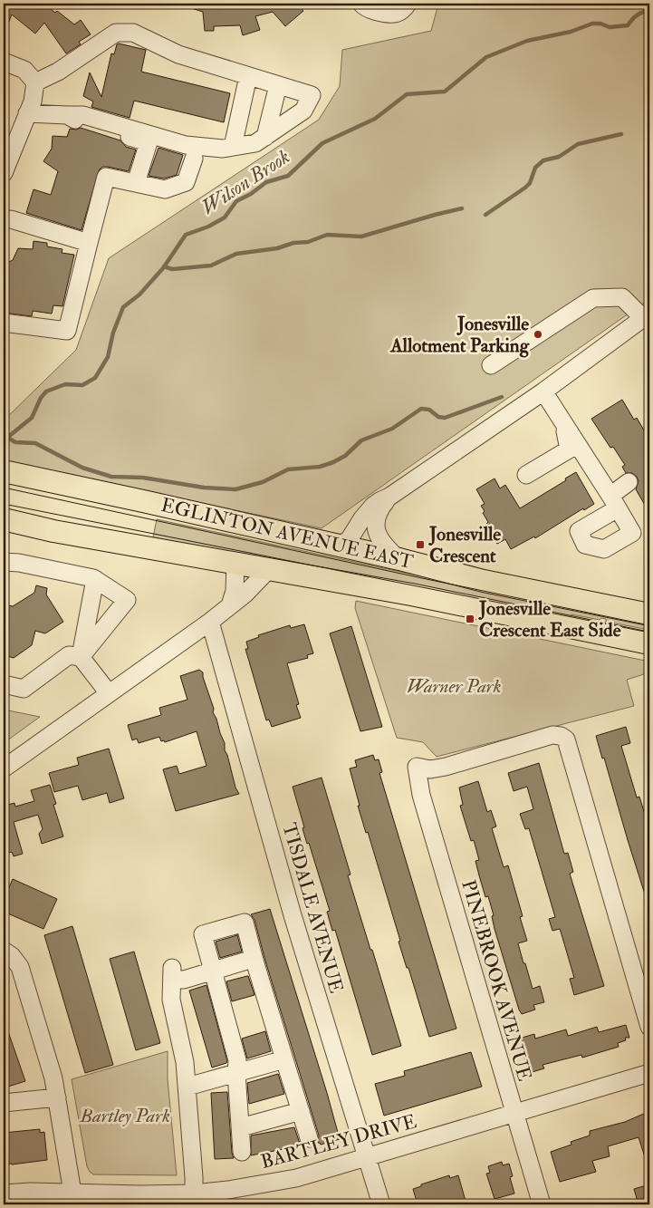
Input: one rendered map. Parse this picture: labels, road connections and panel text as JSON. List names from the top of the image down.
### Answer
{
  "streets": {
    "main road": ["EGLINTON AVENUE EAST"],
    "street": ["TISDALE AVENUE", "PINEBROOK AVENUE", "BARTLEY DRIVE"]
  },
  "crossings": [
    ["TISDALE AVENUE", "BARTLEY DRIVE"],
    ["PINEBROOK AVENUE", "BARTLEY DRIVE"]
  ],
  "water": ["Wilson Brook"],
  "parks": ["Warner Park", "Bartley Park"],
  "places": {
    "other": ["Jonesville Allotment Parking"],
    "transit": ["Jonesville Crescent", "Jonesville Crescent East Side"]
  }
}
